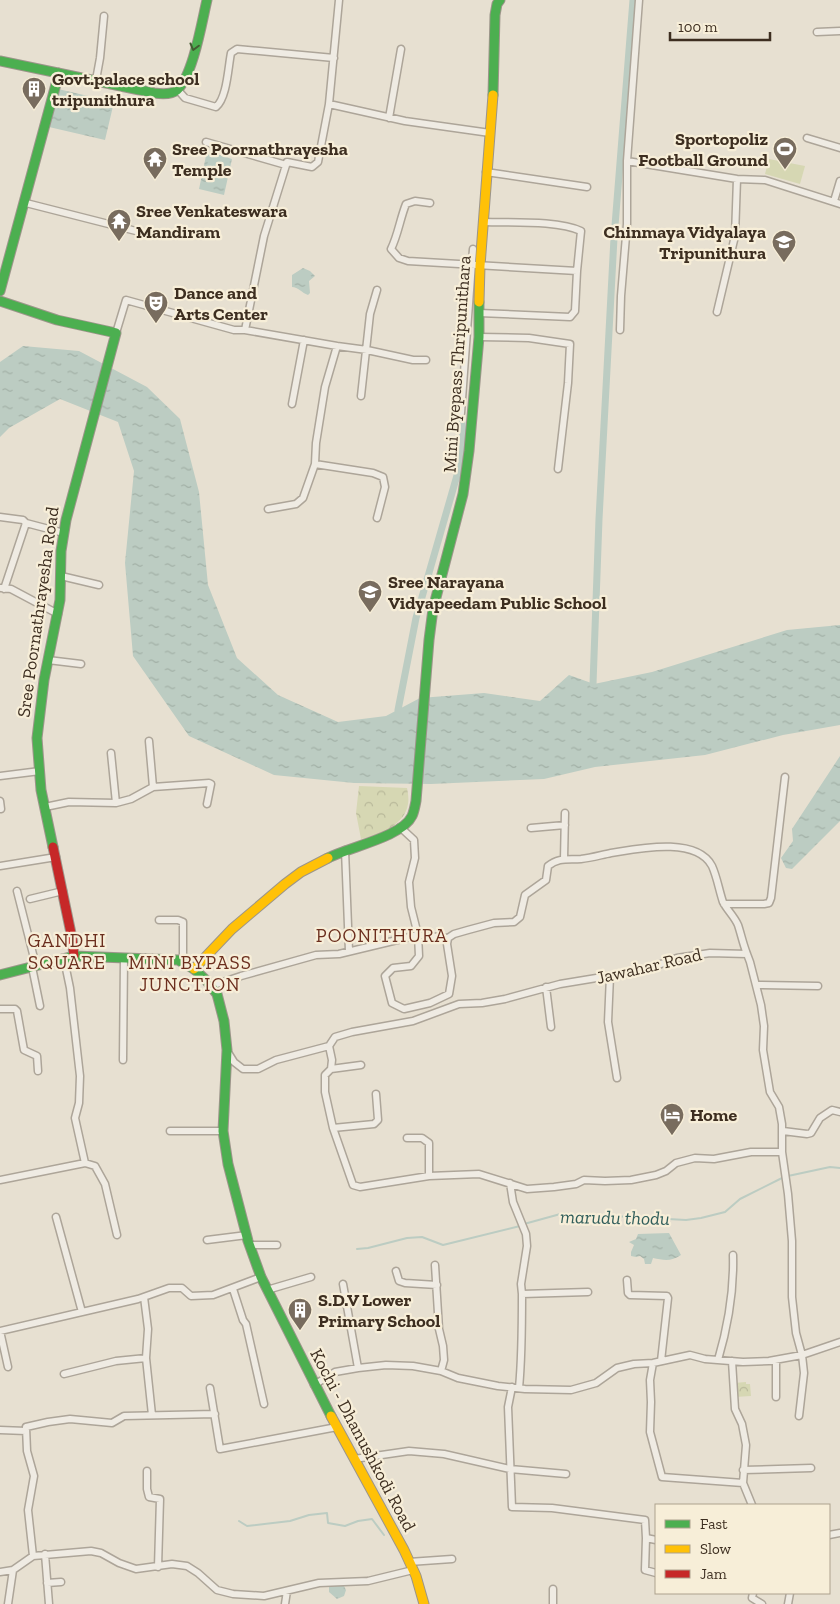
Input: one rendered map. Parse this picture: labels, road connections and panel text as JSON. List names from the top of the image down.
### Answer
{
  "streets": {
    "main road": ["Mini Byepass Thripunithara", "Sree Poornathrayesha Road", "Kochi - Dhanushkodi Road"],
    "street": ["Jawahar Road"]
  },
  "crossings": [
    ["Mini Byepass Thripunithara", "Kochi - Dhanushkodi Road"],
    ["Sree Poornathrayesha Road", "Kochi - Dhanushkodi Road"],
    ["Jawahar Road", "Kochi - Dhanushkodi Road"]
  ],
  "districts": ["POONITHURA", "GANDHI SQUARE", "MINI BYPASS JUNCTION"],
  "water": ["marudu thodu"],
  "places": {
    "building": ["Govt.palace school tripunithura", "S.D.V Lower Primary School"],
    "sports": ["Sportopoliz Football Ground"],
    "temple": ["Sree Poornathrayesha Temple", "Sree Venkateswara Mandiram"],
    "school or university": ["Chinmaya Vidyalaya Tripunithura", "Sree Narayana Vidyapeedam Public School"],
    "theatre": ["Dance and Arts Center"],
    "hotel": ["Home"]
  },
  "legend": ["Fast", "Slow", "Jam"],
  "scale_bar": "100 m"
}
